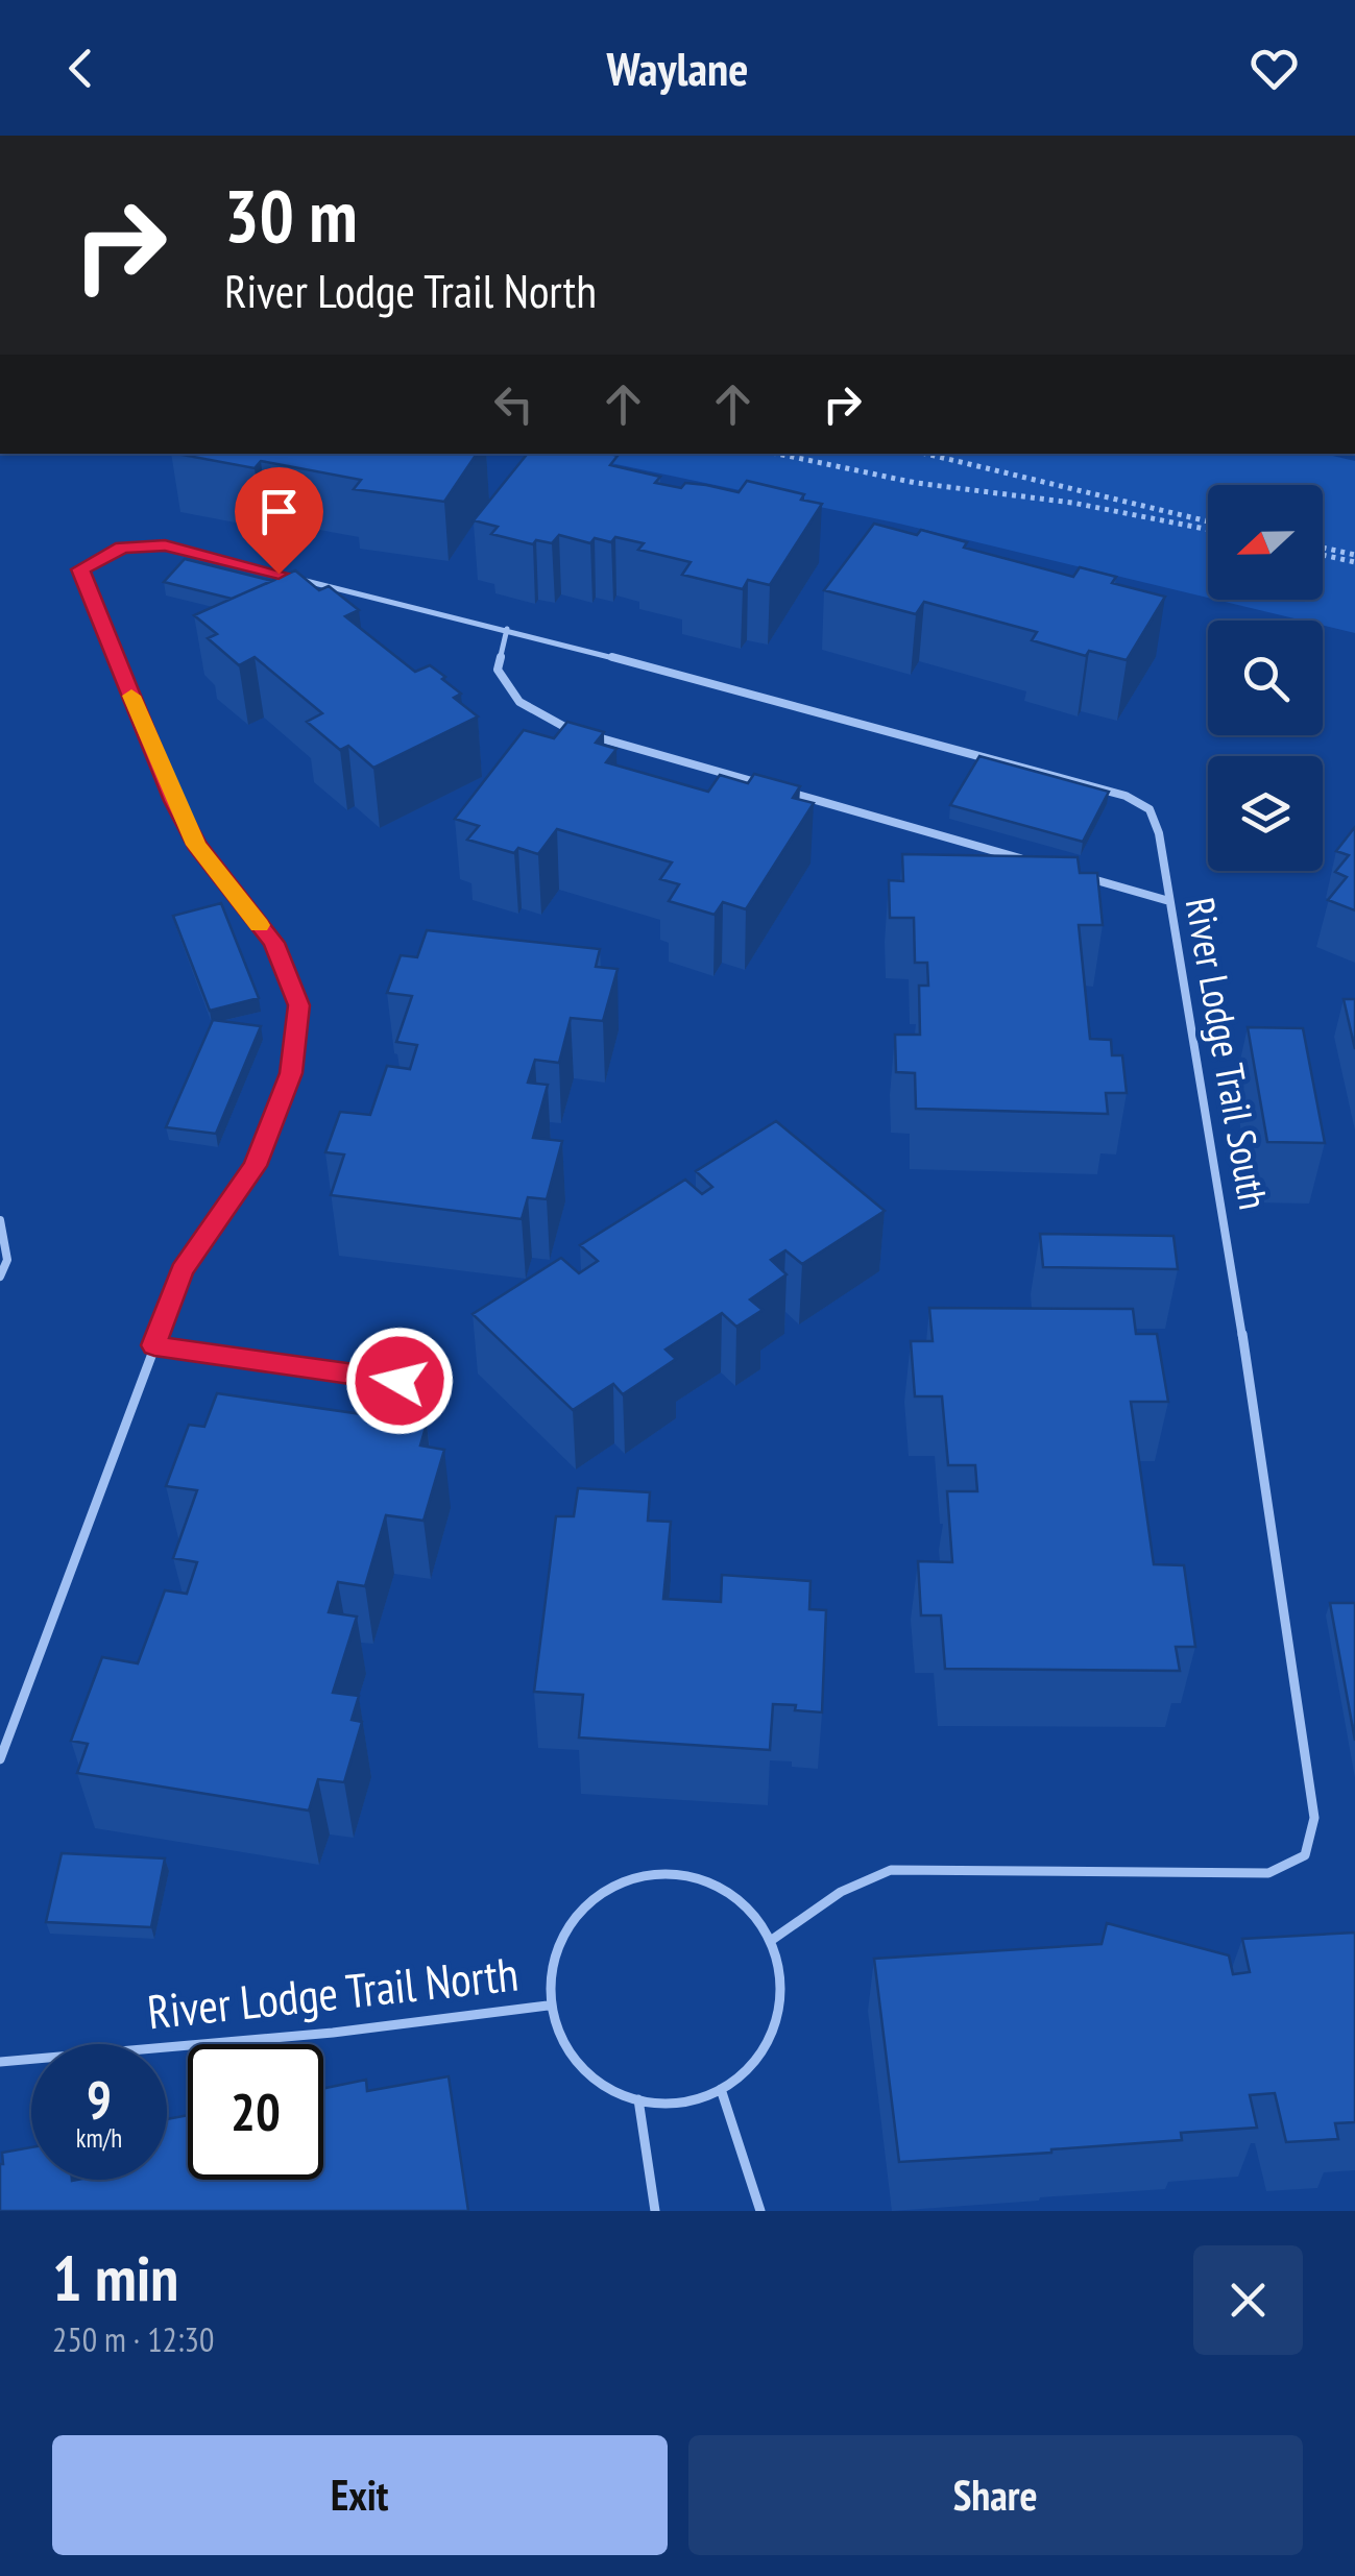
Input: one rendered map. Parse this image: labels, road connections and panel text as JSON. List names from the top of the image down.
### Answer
{
  "streets": {
    "lane": ["River Lodge Trail South", "River Lodge Trail North"]
  },
  "crossings": [
    ["River Lodge Trail South", "River Lodge Trail North"]
  ],
  "north": "left",
  "page": {
    "header": "Waylane",
    "turn": ["30 m", "River Lodge Trail North"],
    "speed": "9 km/h",
    "limit": "20",
    "heading": ["1 min", "250 m · 12:30"],
    "buttons": ["Exit", "Share"]
  }
}
